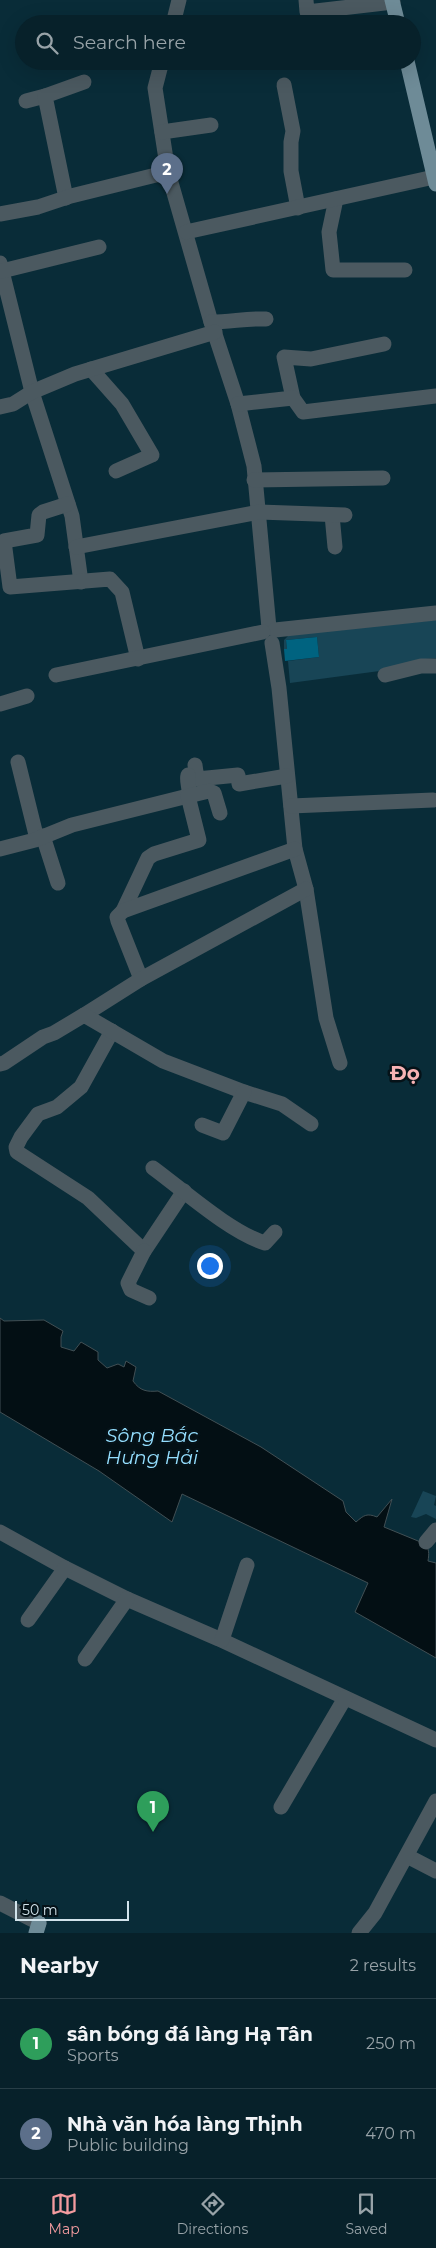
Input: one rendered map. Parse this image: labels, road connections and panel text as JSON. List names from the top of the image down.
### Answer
{
  "districts": ["Đọ"],
  "water": ["Sông Bắc Hưng Hải"],
  "scale_bar": "50 m",
  "page": {
    "search": "Search here",
    "pins": ["2", "1"],
    "scale": "50 m",
    "heading": ["Nearby", "2 results"],
    "list": [
      {
        "mark": "1",
        "name": "sân bóng đá làng Hạ Tân",
        "note": "Sports",
        "value": "250 m"
      },
      {
        "mark": "2",
        "name": "Nhà văn hóa làng Thịnh",
        "note": "Public building",
        "value": "470 m"
      }
    ],
    "nav": ["Map", "Directions", "Saved"]
  }
}
